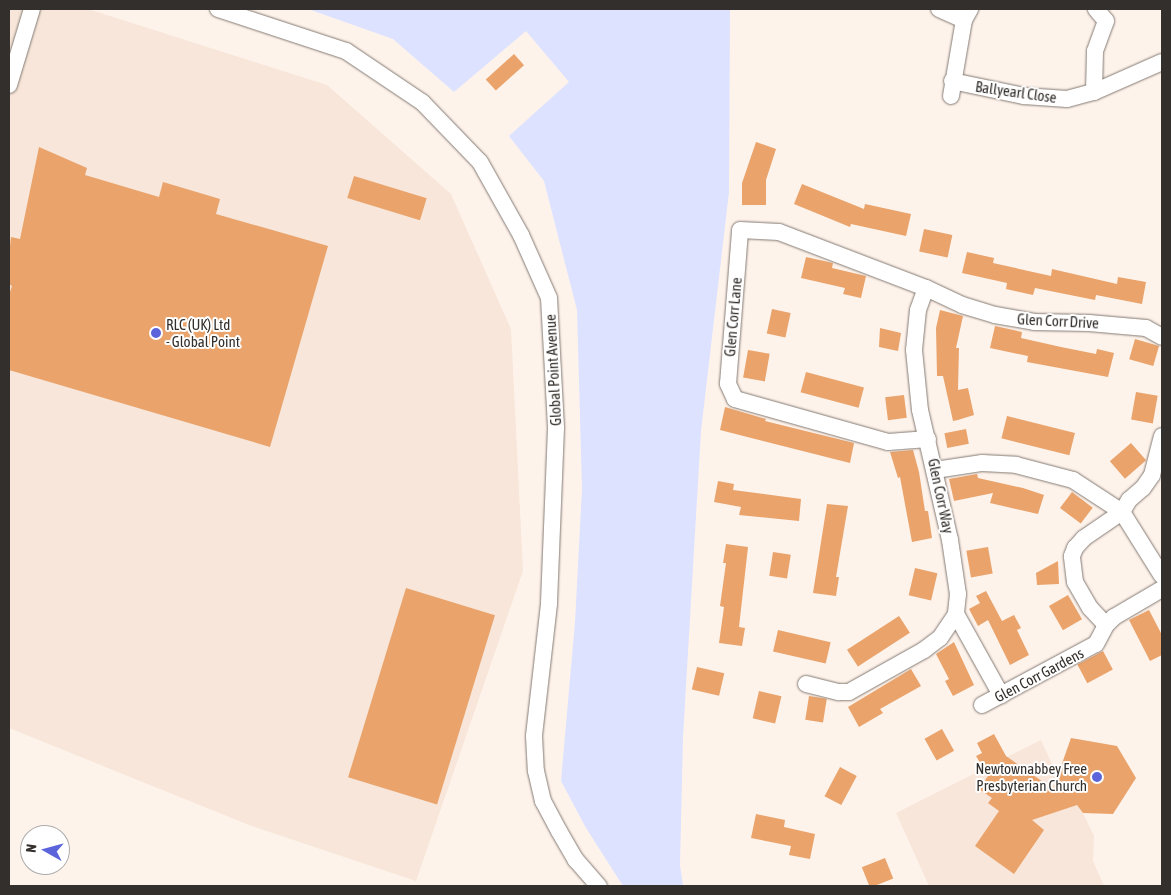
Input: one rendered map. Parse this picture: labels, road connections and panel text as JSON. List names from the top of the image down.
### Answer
{
  "streets": {
    "street": [
      "Ballyearl Close",
      "Glen Corr Lane",
      "Glen Corr Drive",
      "Global Point Avenue",
      "Glen Corr Way",
      "Glen Corr Gardens"
    ]
  },
  "crossings": [
    ["Glen Corr Lane", "Glen Corr Drive"],
    ["Glen Corr Lane", "Glen Corr Way"],
    ["Glen Corr Drive", "Glen Corr Way"]
  ],
  "places": ["RLC (UK) Ltd - Global Point", "Newtownabbey Free Presbyterian Church"],
  "north": "left"
}
